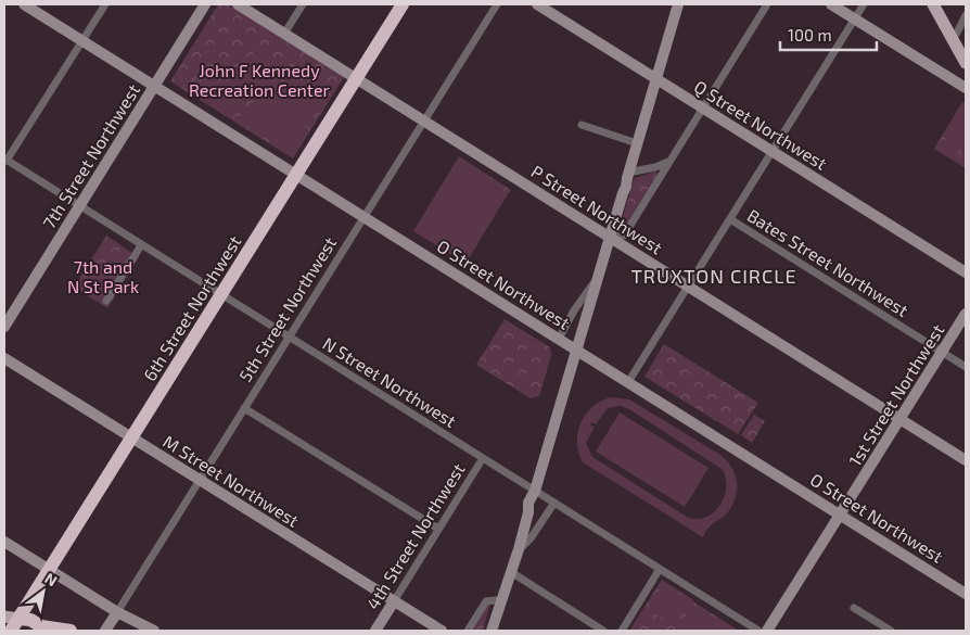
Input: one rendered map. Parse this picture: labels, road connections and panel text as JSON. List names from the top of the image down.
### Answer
{
  "streets": {
    "highway": ["6th Street Northwest"],
    "street": [
      "Q Street Northwest",
      "7th Street Northwest",
      "P Street Northwest",
      "Bates Street Northwest",
      "O Street Northwest",
      "5th Street Northwest",
      "N Street Northwest",
      "1st Street Northwest",
      "M Street Northwest",
      "4th Street Northwest"
    ]
  },
  "crossings": [
    ["7th Street Northwest", "O Street Northwest"],
    ["7th Street Northwest", "N Street Northwest"],
    ["P Street Northwest", "6th Street Northwest"],
    ["P Street Northwest", "5th Street Northwest"],
    ["P Street Northwest", "1st Street Northwest"],
    ["Bates Street Northwest", "1st Street Northwest"],
    ["O Street Northwest", "6th Street Northwest"],
    ["O Street Northwest", "5th Street Northwest"],
    ["O Street Northwest", "1st Street Northwest"],
    ["6th Street Northwest", "N Street Northwest"],
    ["6th Street Northwest", "M Street Northwest"],
    ["5th Street Northwest", "N Street Northwest"],
    ["5th Street Northwest", "M Street Northwest"],
    ["N Street Northwest", "4th Street Northwest"],
    ["M Street Northwest", "4th Street Northwest"]
  ],
  "districts": ["TRUXTON CIRCLE"],
  "parks": ["John F Kennedy Recreation Center", "7th and N St Park"],
  "scale_bar": "100 m",
  "north": "top right"
}
